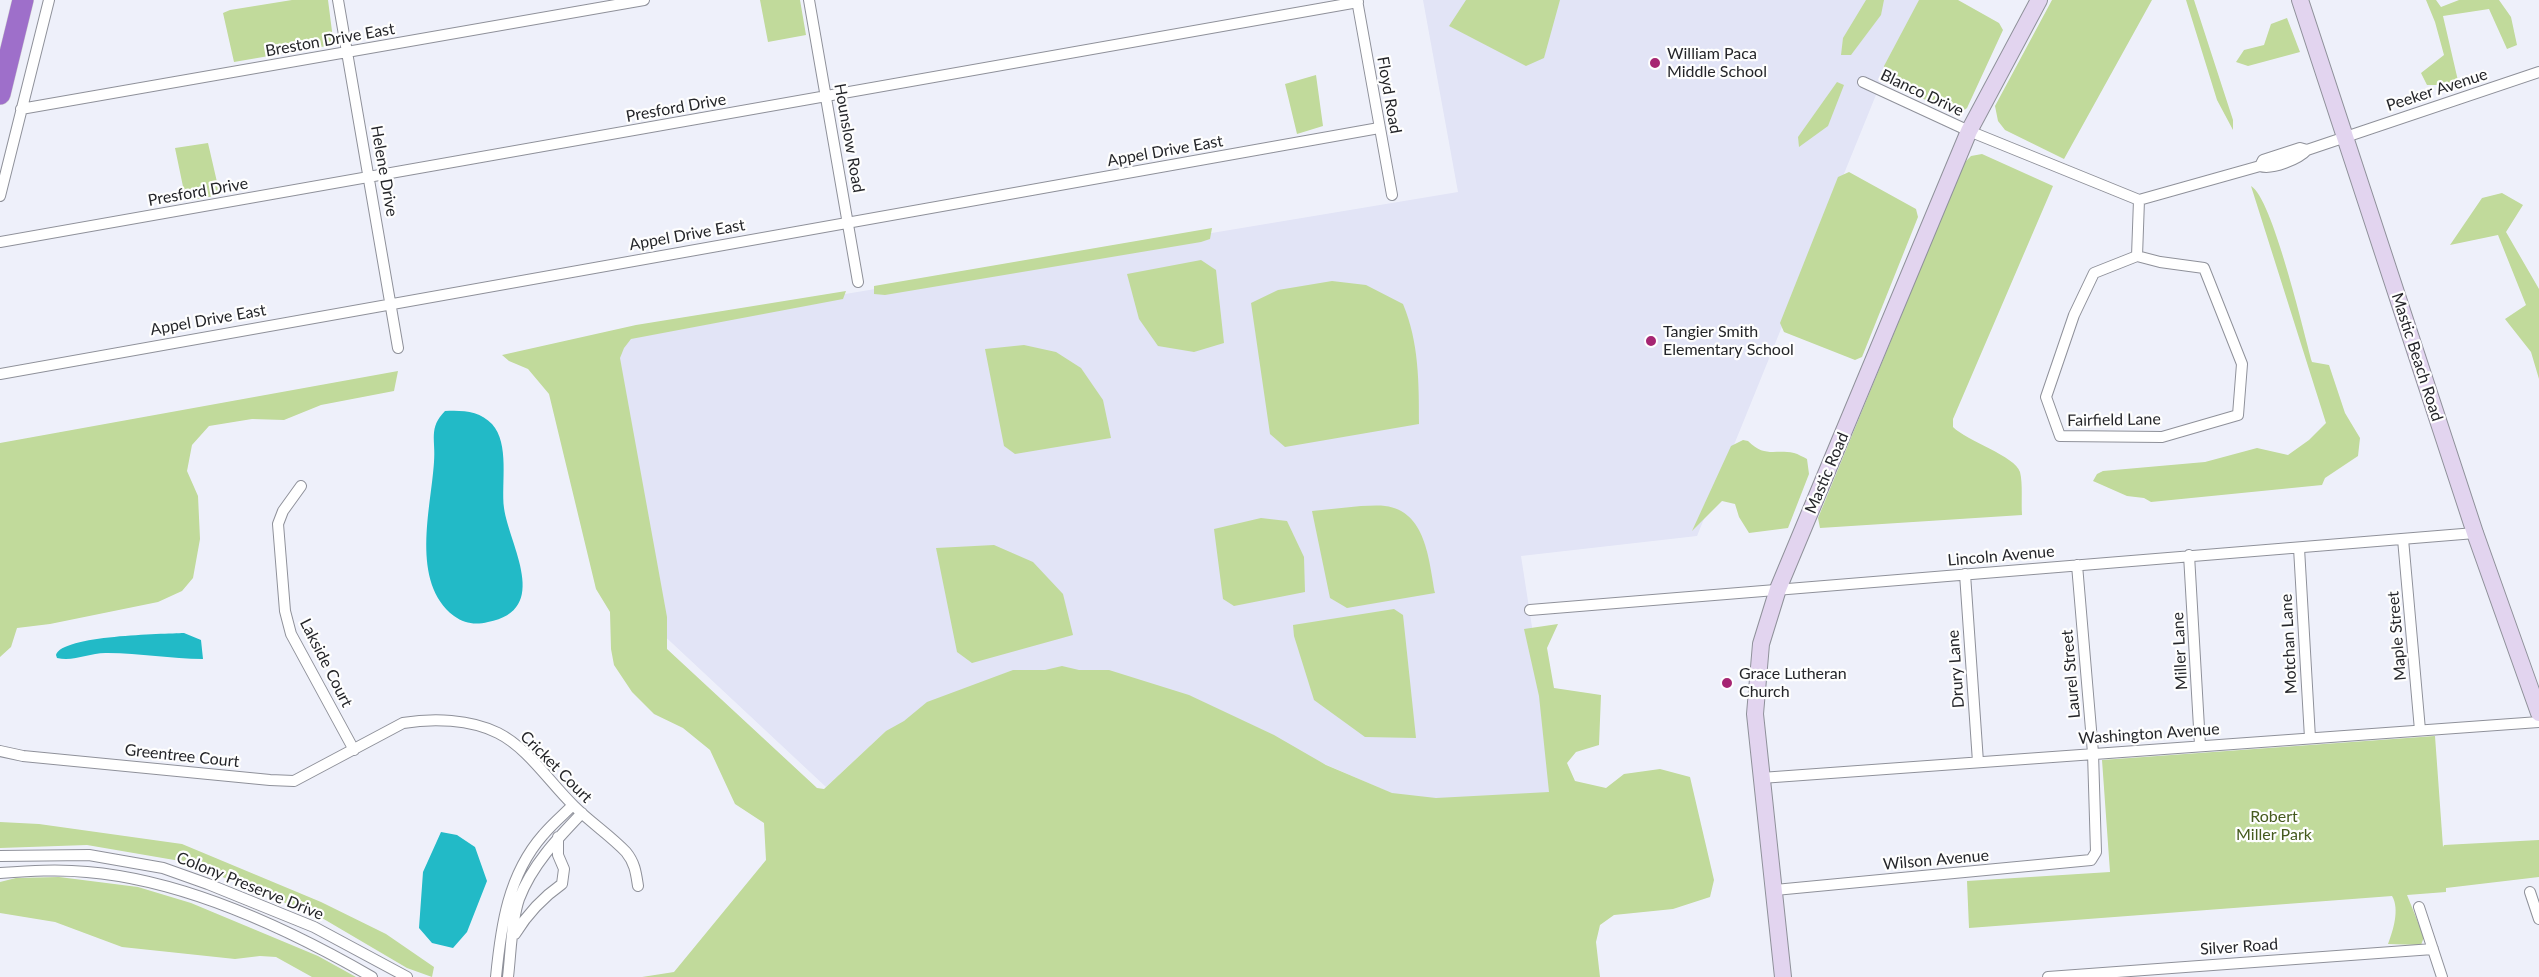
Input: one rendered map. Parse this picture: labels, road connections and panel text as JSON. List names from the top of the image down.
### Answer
{
  "streets": {
    "main road": ["Mastic Beach Road", "Mastic Road"],
    "street": [
      "Breston Drive East",
      "Peeker Avenue",
      "Blanco Drive",
      "Floyd Road",
      "Presford Drive",
      "Hounslow Road",
      "Appel Drive East",
      "Helene Drive",
      "Fairfield Lane",
      "Lincoln Avenue",
      "Maple Street",
      "Motchan Lane",
      "Miller Lane",
      "Lakside Court",
      "Drury Lane",
      "Laurel Street",
      "Washington Avenue",
      "Greentree Court",
      "Cricket Court",
      "Wilson Avenue",
      "Colony Preserve Drive",
      "Silver Road"
    ]
  },
  "crossings": [
    ["Breston Drive East", "Helene Drive"],
    ["Peeker Avenue", "Mastic Beach Road"],
    ["Blanco Drive", "Mastic Road"],
    ["Floyd Road", "Presford Drive"],
    ["Floyd Road", "Appel Drive East"],
    ["Presford Drive", "Hounslow Road"],
    ["Presford Drive", "Helene Drive"],
    ["Hounslow Road", "Appel Drive East"],
    ["Appel Drive East", "Helene Drive"],
    ["Mastic Beach Road", "Lincoln Avenue"],
    ["Mastic Road", "Lincoln Avenue"],
    ["Mastic Road", "Washington Avenue"],
    ["Mastic Road", "Wilson Avenue"],
    ["Lincoln Avenue", "Maple Street"],
    ["Lincoln Avenue", "Motchan Lane"],
    ["Lincoln Avenue", "Miller Lane"],
    ["Lincoln Avenue", "Drury Lane"],
    ["Lincoln Avenue", "Laurel Street"],
    ["Maple Street", "Washington Avenue"],
    ["Motchan Lane", "Washington Avenue"],
    ["Miller Lane", "Washington Avenue"],
    ["Lakside Court", "Greentree Court"],
    ["Lakside Court", "Cricket Court"],
    ["Drury Lane", "Washington Avenue"],
    ["Laurel Street", "Washington Avenue"],
    ["Laurel Street", "Wilson Avenue"],
    ["Greentree Court", "Cricket Court"]
  ],
  "parks": ["Robert Miller Park"],
  "places": ["William Paca Middle School", "Tangier Smith Elementary School", "Grace Lutheran Church"]
}
